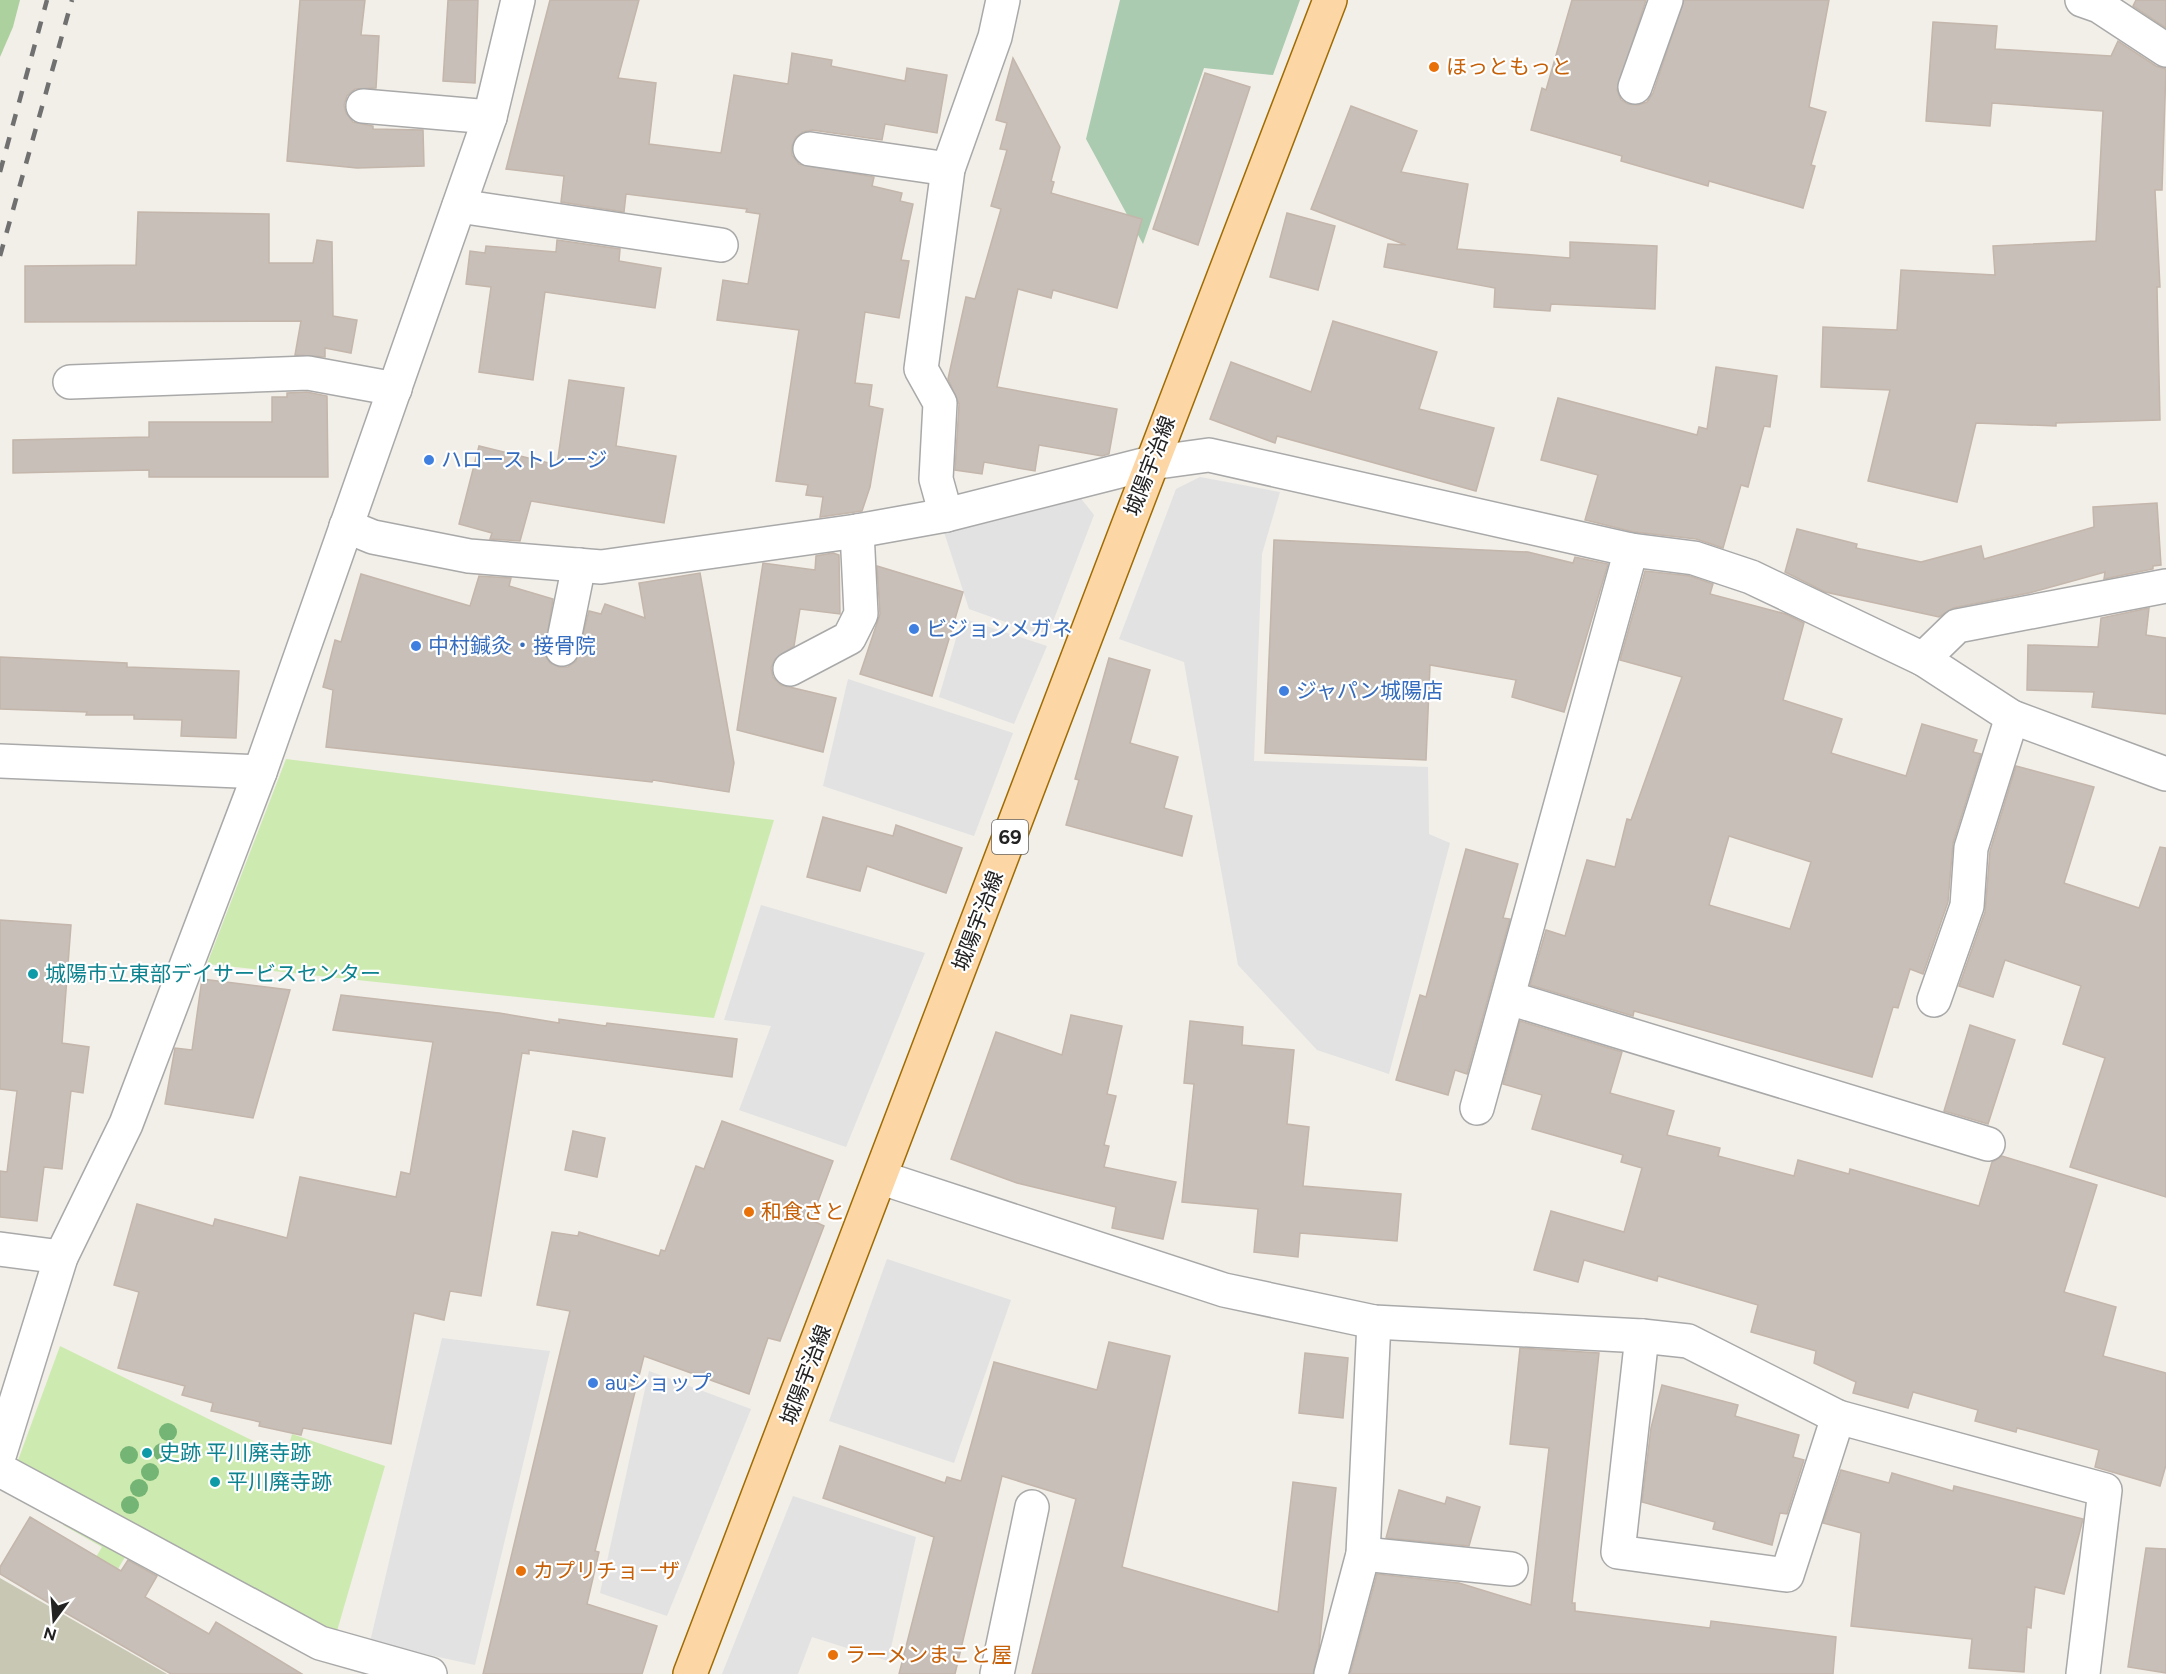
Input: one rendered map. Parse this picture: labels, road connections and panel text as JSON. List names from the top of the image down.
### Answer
{
  "streets": {
    "main road": ["城陽宇治線", "69"]
  },
  "places": [
    "ほっともっと",
    "ハローストレージ",
    "ビジョンメガネ",
    "中村鍼灸・接骨院",
    "ジャパン城陽店",
    "城陽市立東部デイサービスセンター",
    "和食さと",
    "auショップ",
    "史跡 平川廃寺跡",
    "平川廃寺跡",
    "カプリチョ－ザ",
    "ラーメンまこと屋"
  ],
  "north": "bottom"
}
